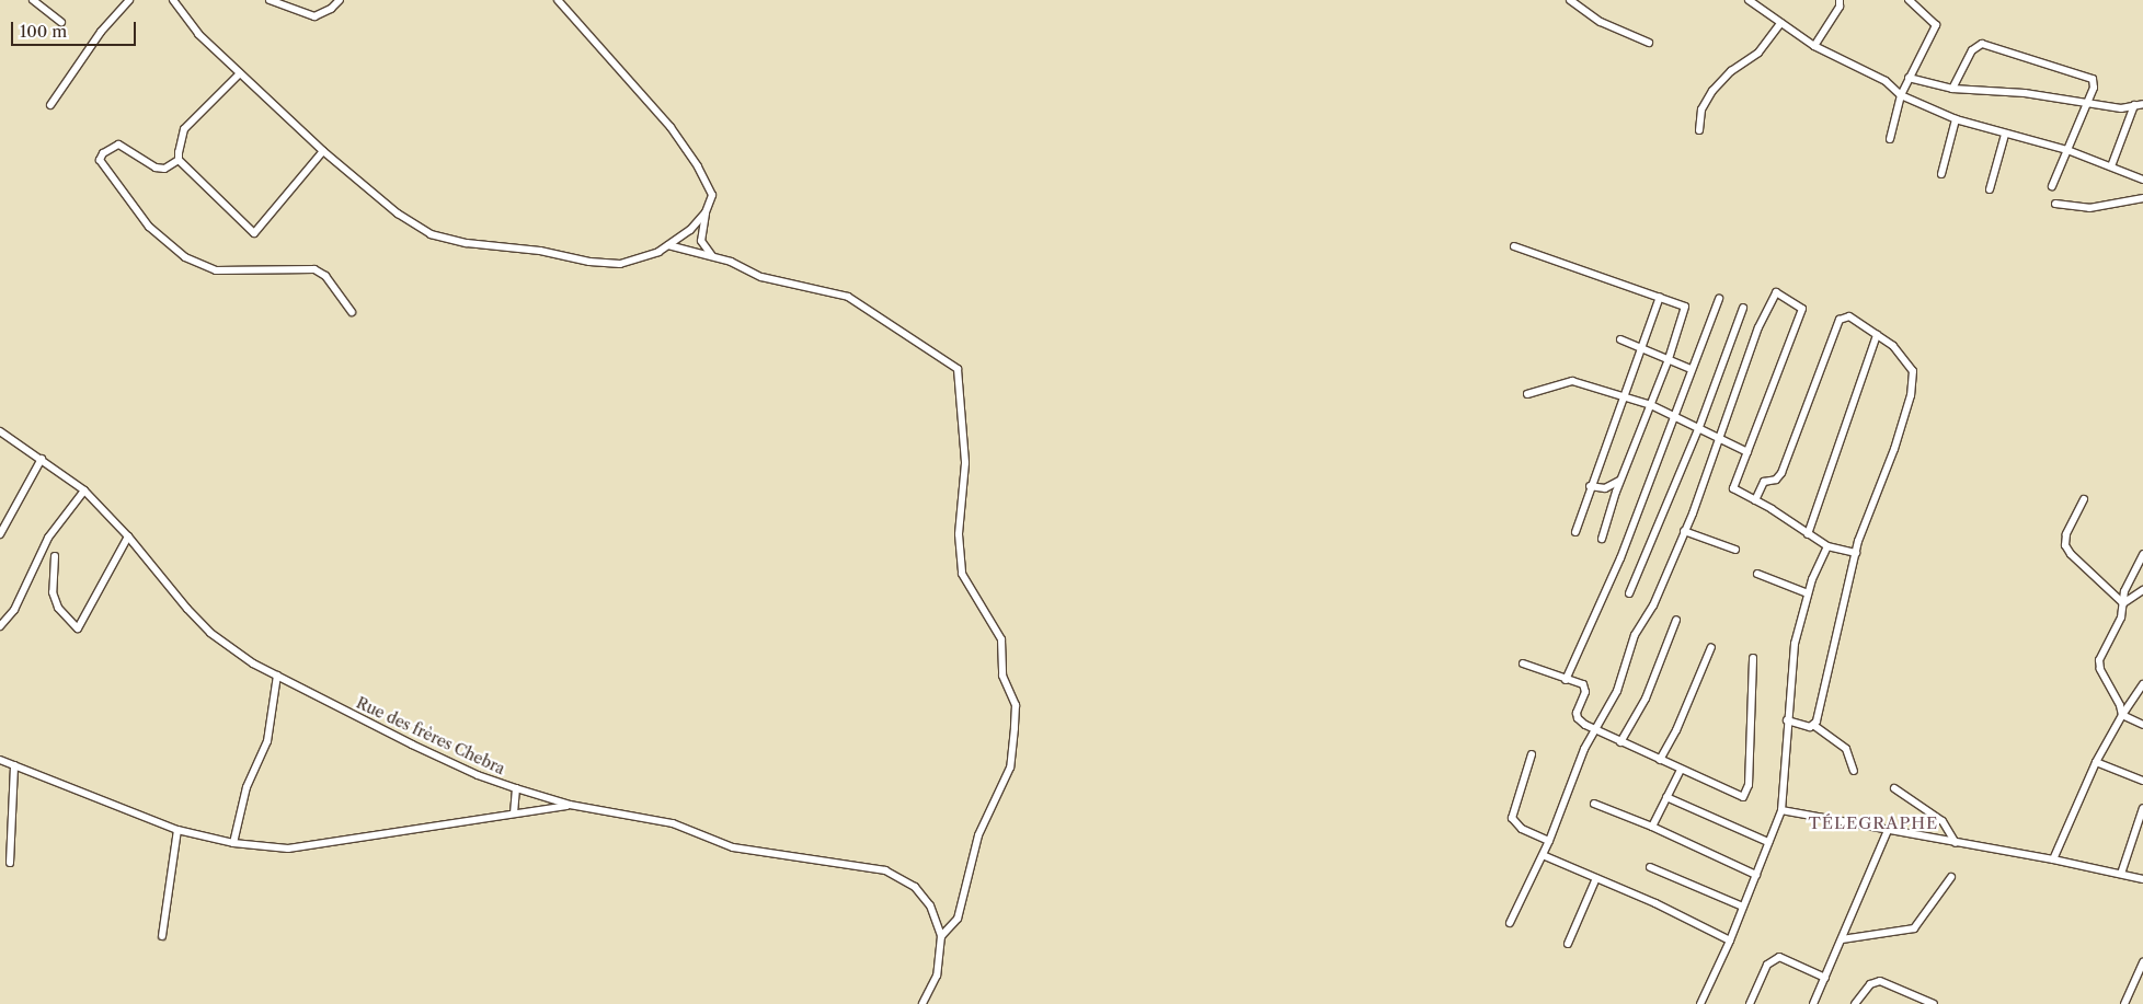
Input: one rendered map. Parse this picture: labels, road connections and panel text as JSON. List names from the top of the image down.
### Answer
{
  "streets": {
    "street": ["Rue des frères Chebra"]
  },
  "districts": ["TÉLEGRAPHE"],
  "scale_bar": "100 m"
}
